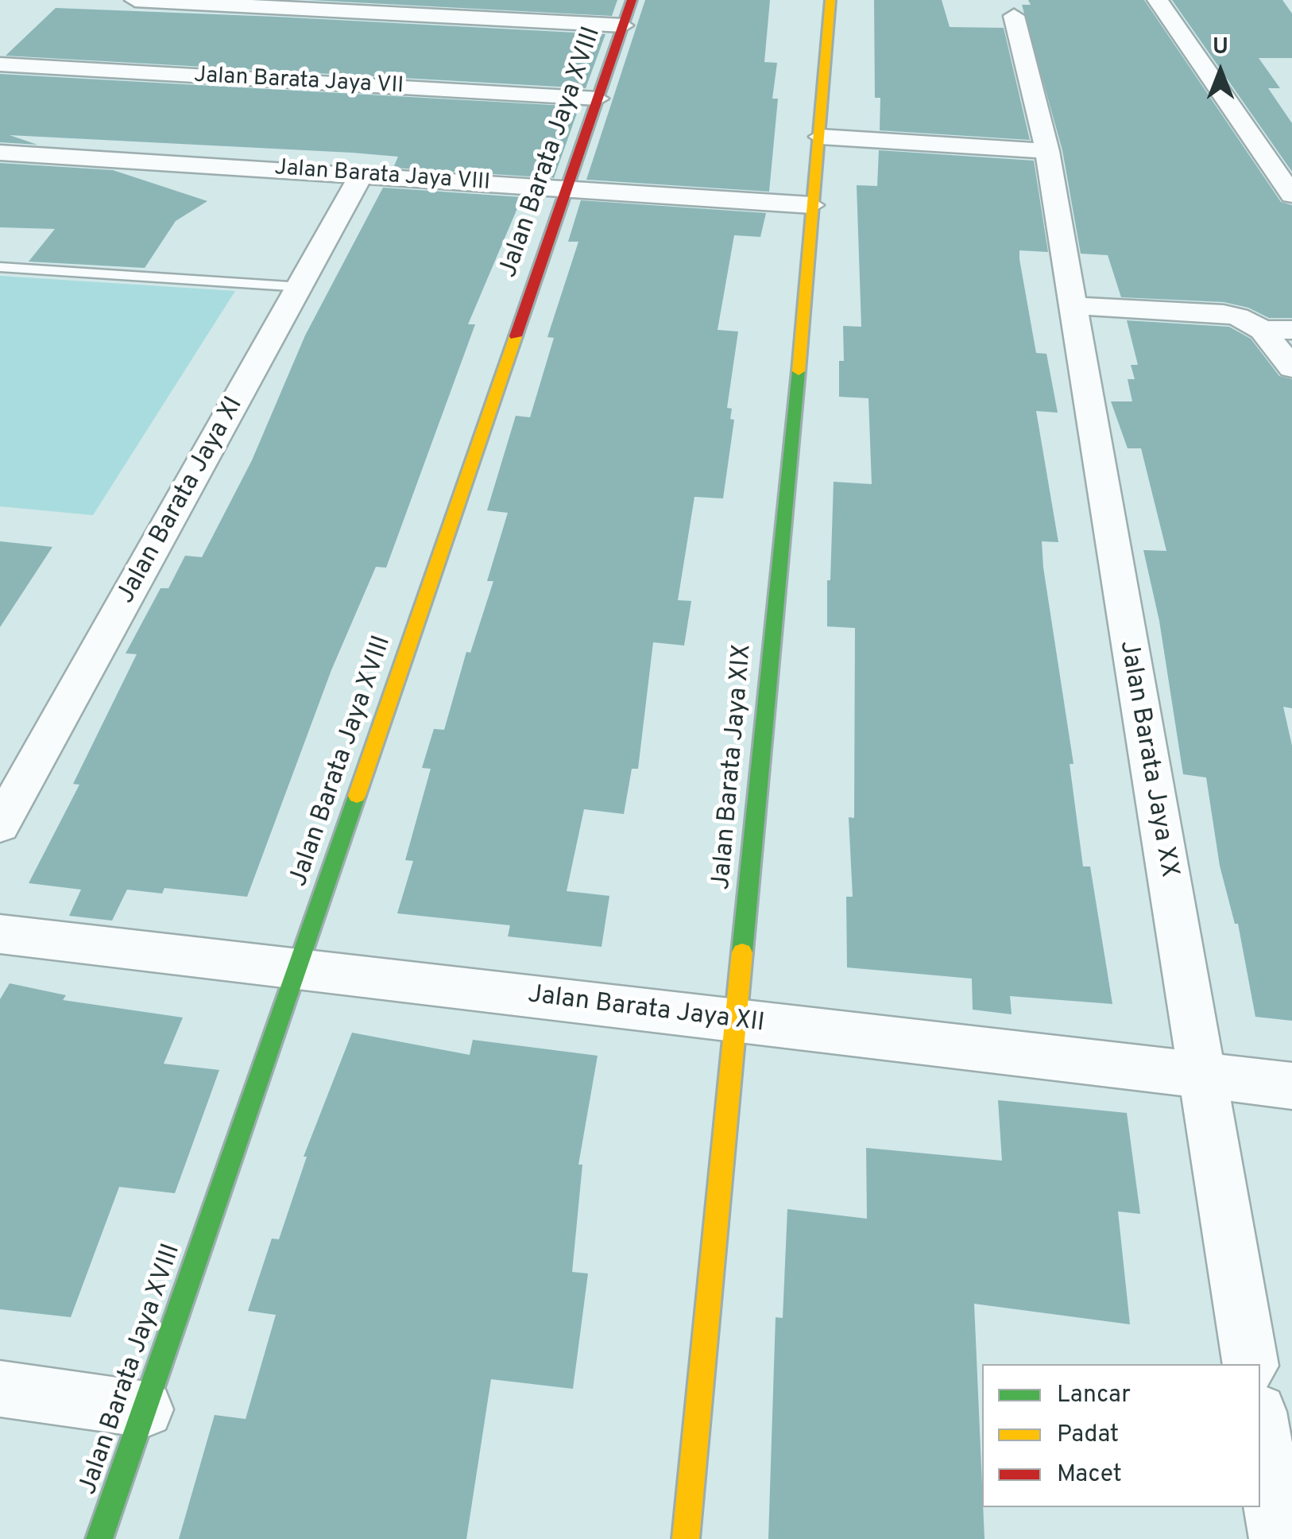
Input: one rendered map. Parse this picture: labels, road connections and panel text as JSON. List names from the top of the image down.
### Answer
{
  "streets": {
    "street": [
      "Jalan Barata Jaya VII",
      "Jalan Barata Jaya XVIII",
      "Jalan Barata Jaya VIII",
      "Jalan Barata Jaya XI",
      "Jalan Barata Jaya XX",
      "Jalan Barata Jaya XIX",
      "Jalan Barata Jaya XII"
    ]
  },
  "crossings": [
    ["Jalan Barata Jaya VII", "Jalan Barata Jaya XVIII"],
    ["Jalan Barata Jaya XVIII", "Jalan Barata Jaya VIII"],
    ["Jalan Barata Jaya XVIII", "Jalan Barata Jaya XII"],
    ["Jalan Barata Jaya VIII", "Jalan Barata Jaya XI"],
    ["Jalan Barata Jaya VIII", "Jalan Barata Jaya XIX"],
    ["Jalan Barata Jaya XX", "Jalan Barata Jaya XII"],
    ["Jalan Barata Jaya XIX", "Jalan Barata Jaya XII"]
  ],
  "legend": ["Lancar", "Padat", "Macet"],
  "north": "top"
}
